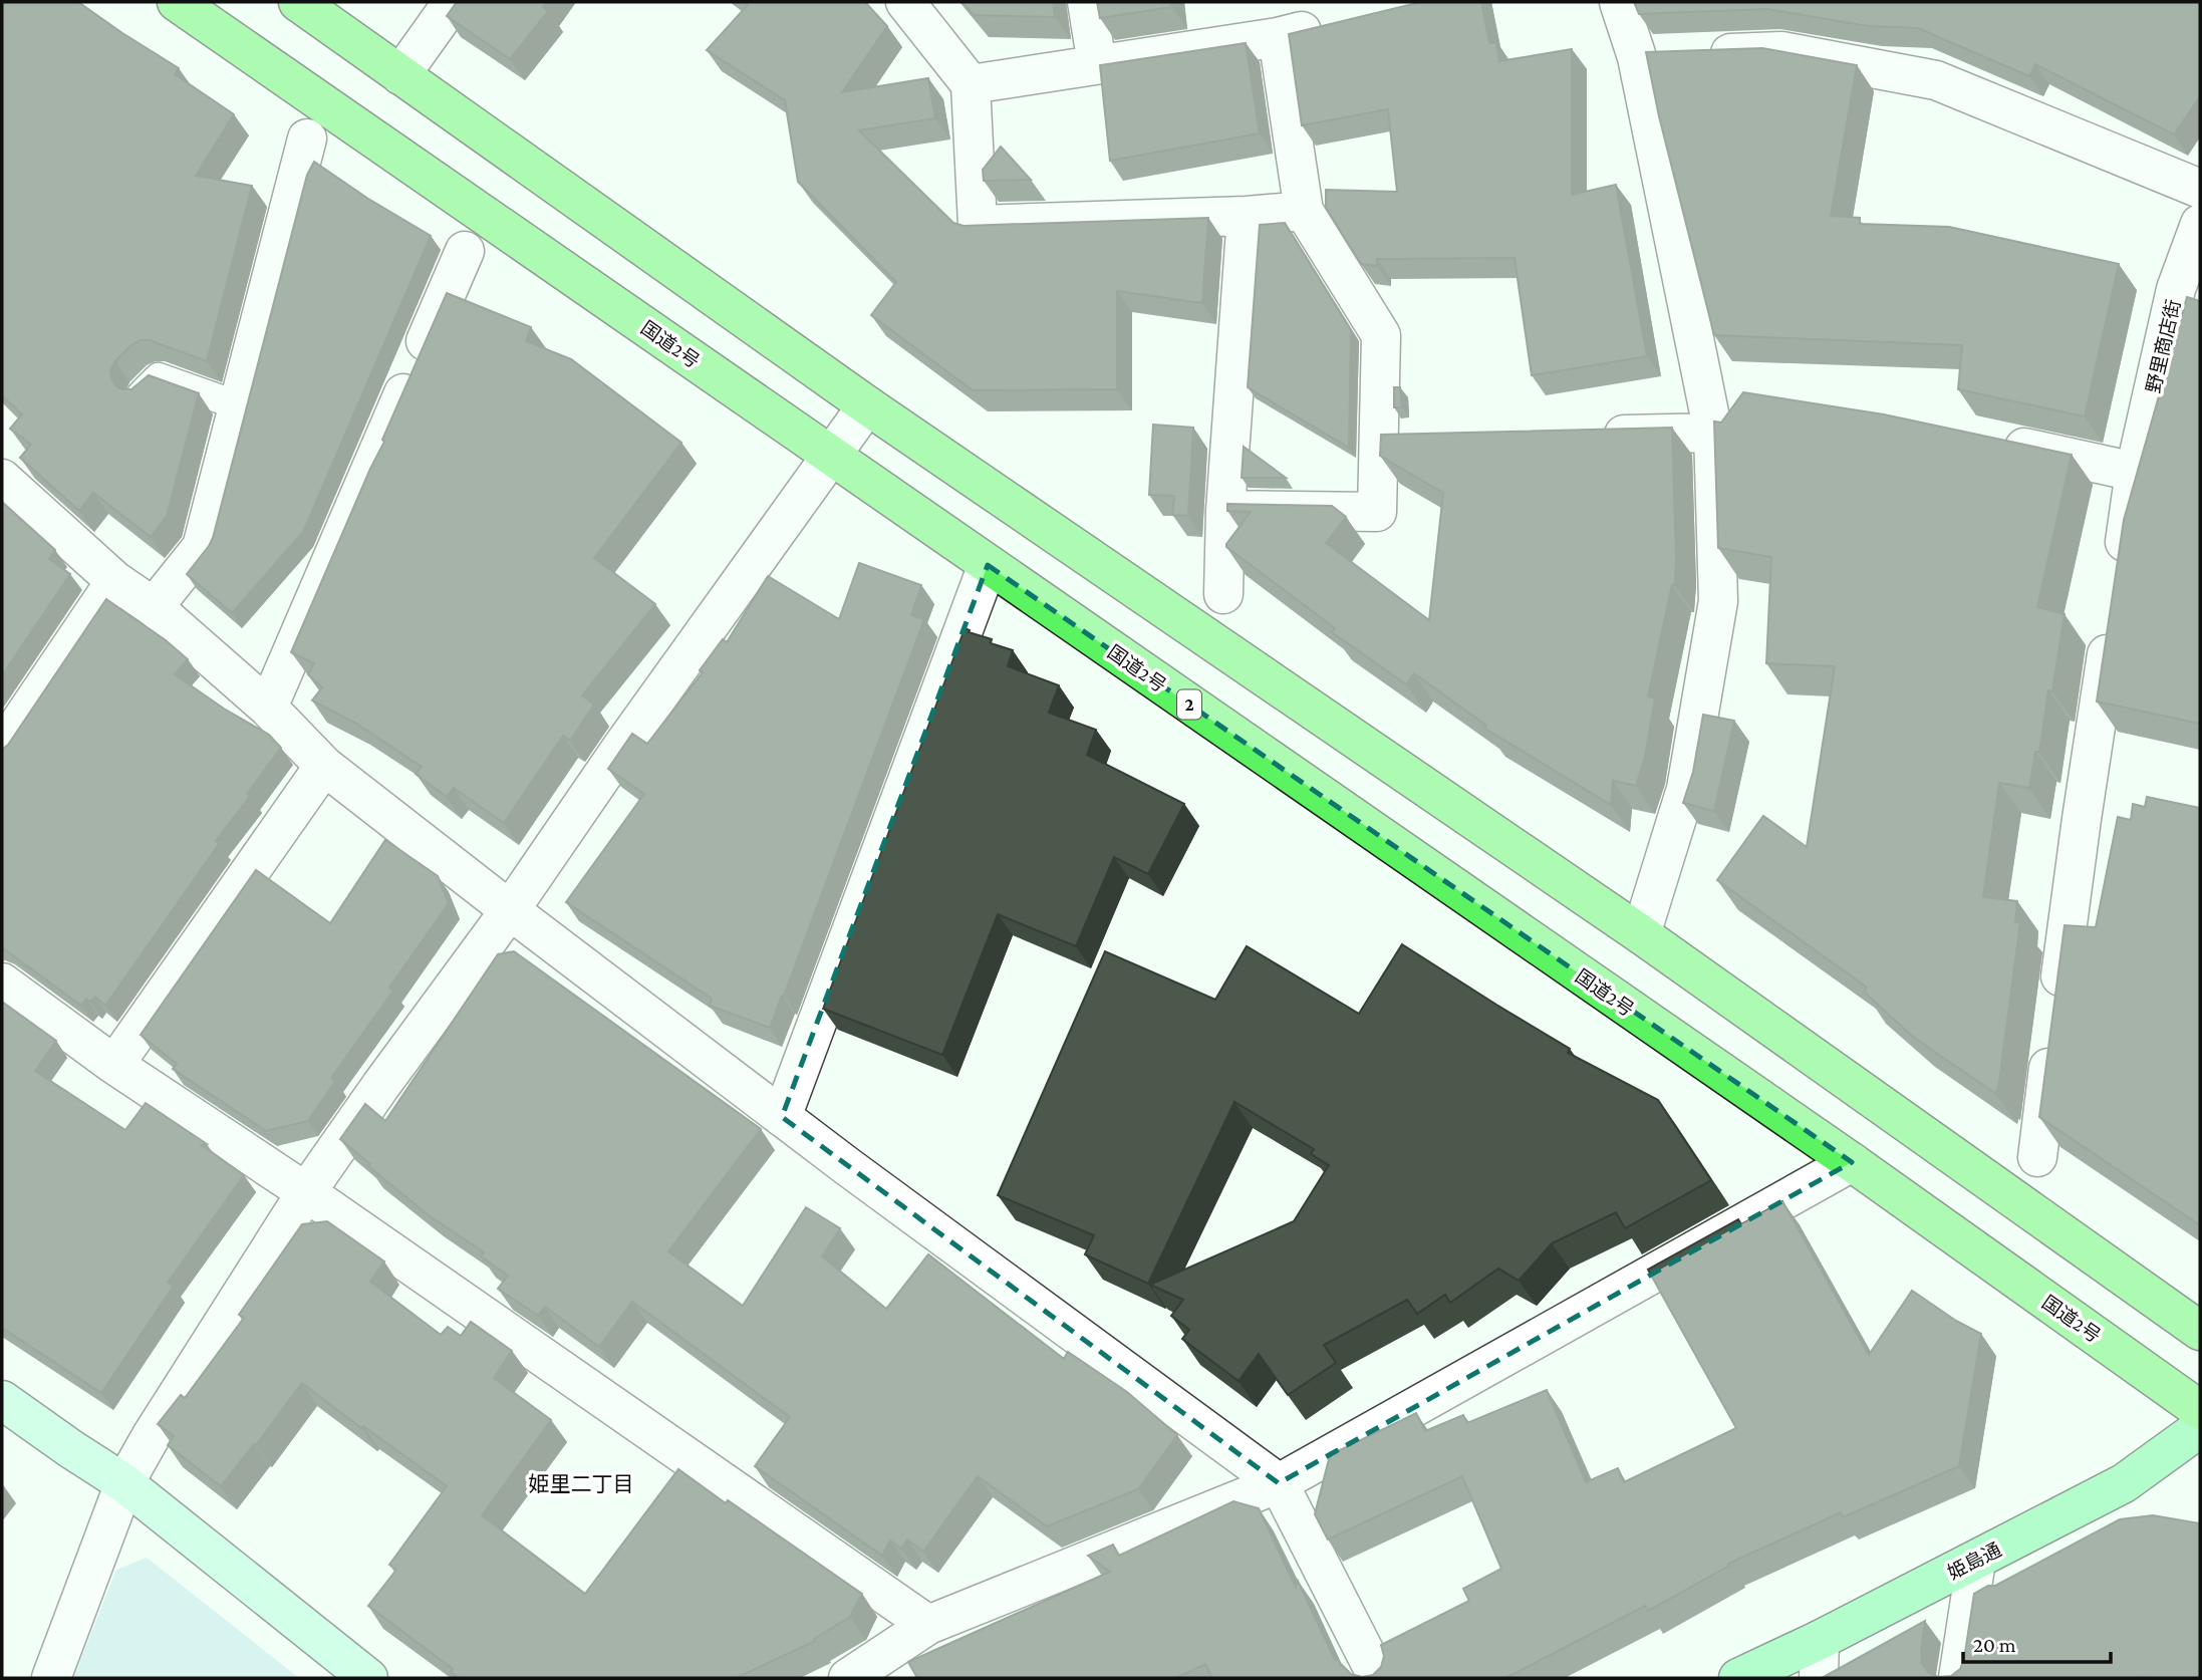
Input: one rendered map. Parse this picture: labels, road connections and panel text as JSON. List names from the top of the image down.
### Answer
{
  "streets": {
    "highway": ["国道2号", "2"],
    "main road": ["姫島通"],
    "street": ["野里商店街"]
  },
  "districts": ["姫里二丁目"],
  "scale_bar": "20 m"
}
